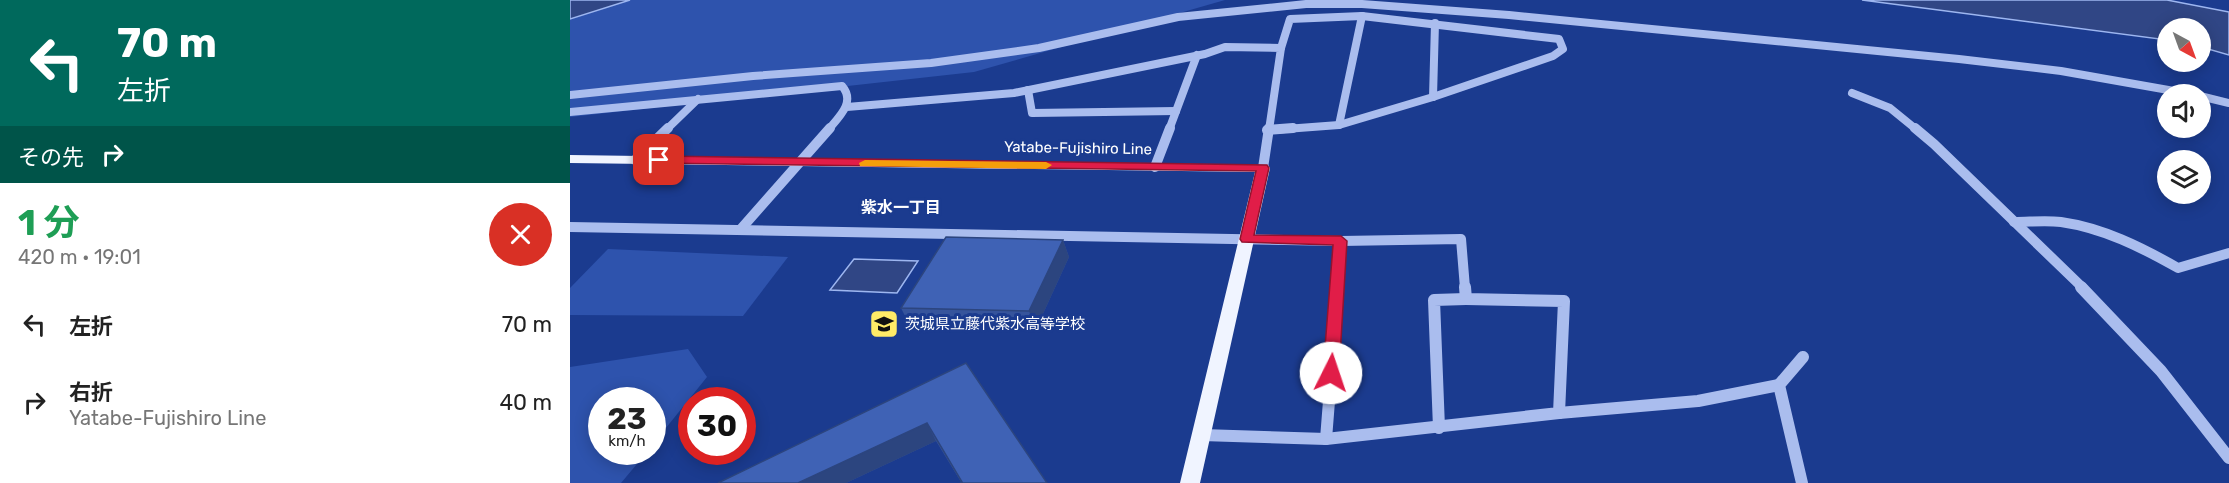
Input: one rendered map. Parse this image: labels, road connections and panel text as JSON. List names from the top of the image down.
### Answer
{
  "streets": {
    "main road": ["Yatabe-Fujishiro Line"]
  },
  "districts": ["紫水一丁目"],
  "places": {
    "school or university": ["茨城県立藤代紫水高等学校"]
  },
  "north": "bottom right",
  "page": {
    "turn": ["70 m", "左折"],
    "then": "その先",
    "heading": ["1 分", "420 m · 19:01"],
    "list": [
      {
        "name": "左折",
        "value": "70 m"
      },
      {
        "name": "右折",
        "note": "Yatabe-Fujishiro Line",
        "value": "40 m"
      }
    ],
    "speed": "23 km/h",
    "limit": "30"
  }
}
